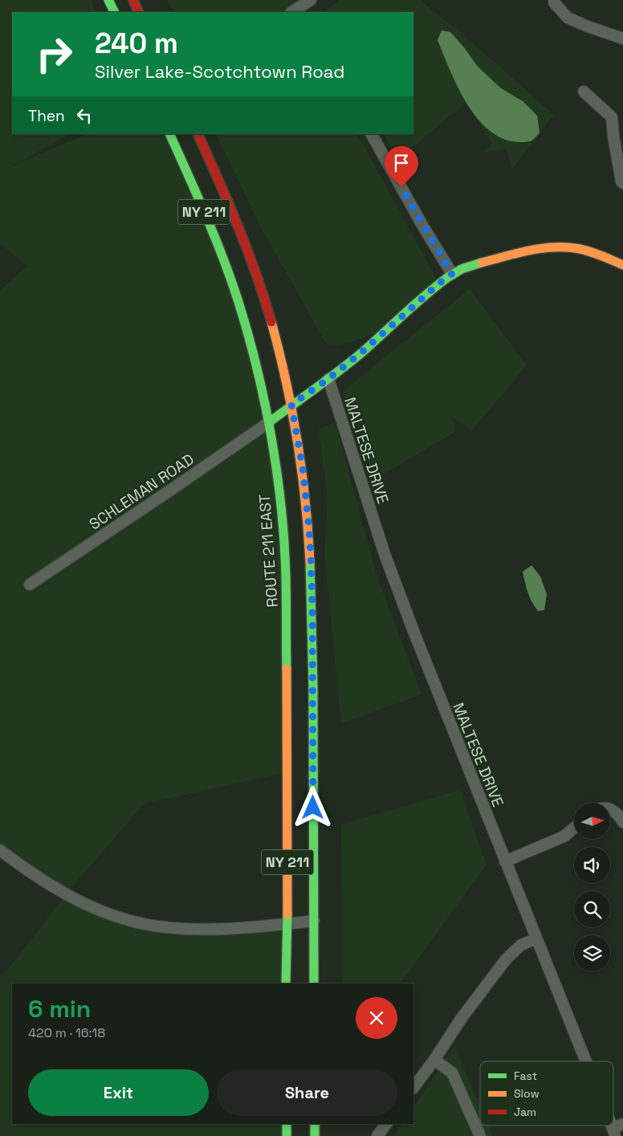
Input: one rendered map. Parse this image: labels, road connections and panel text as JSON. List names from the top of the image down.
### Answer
{
  "streets": {
    "main road": ["NY 211", "ROUTE 211 EAST"],
    "street": ["MALTESE DRIVE", "SCHLEMAN ROAD"]
  },
  "crossings": [
    ["SCHLEMAN ROAD", "ROUTE 211 EAST"]
  ],
  "legend": ["Fast", "Slow", "Jam"],
  "north": "right",
  "page": {
    "turn": ["240 m", "Silver Lake-Scotchtown Road"],
    "then": "Then",
    "heading": ["6 min", "420 m · 16:18"],
    "buttons": ["Exit", "Share"]
  }
}
